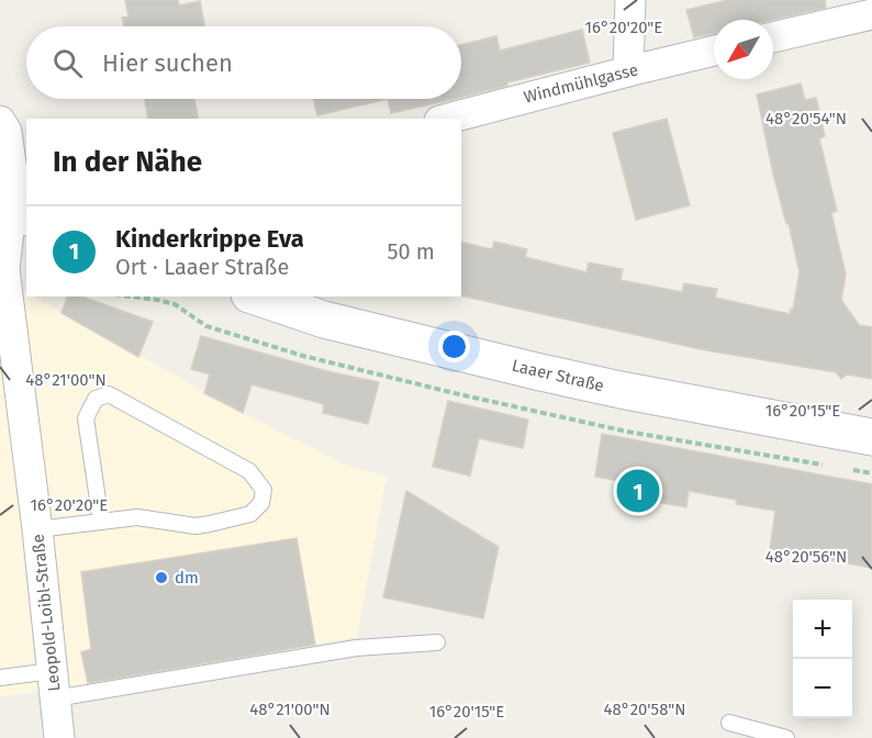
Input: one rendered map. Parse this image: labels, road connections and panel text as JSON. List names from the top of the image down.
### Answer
{
  "streets": {
    "street": ["Windmühlgasse", "Laaer Straße", "Leopold-Loibl-Straße"]
  },
  "places": ["dm"],
  "north": "bottom left",
  "page": {
    "search": "Hier suchen",
    "heading": "In der Nähe",
    "list": [
      {
        "mark": "1",
        "name": "Kinderkrippe Eva",
        "note": "Ort · Laaer Straße",
        "value": "50 m"
      }
    ],
    "pins": "1",
    "map_buttons": ["+", "−"]
  },
  "coordinates": [
    "16°20'20\"E",
    "48°20'54\"N",
    "48°21'00\"N",
    "16°20'15\"E",
    "48°20'56\"N",
    "48°20'58\"N"
  ]
}
